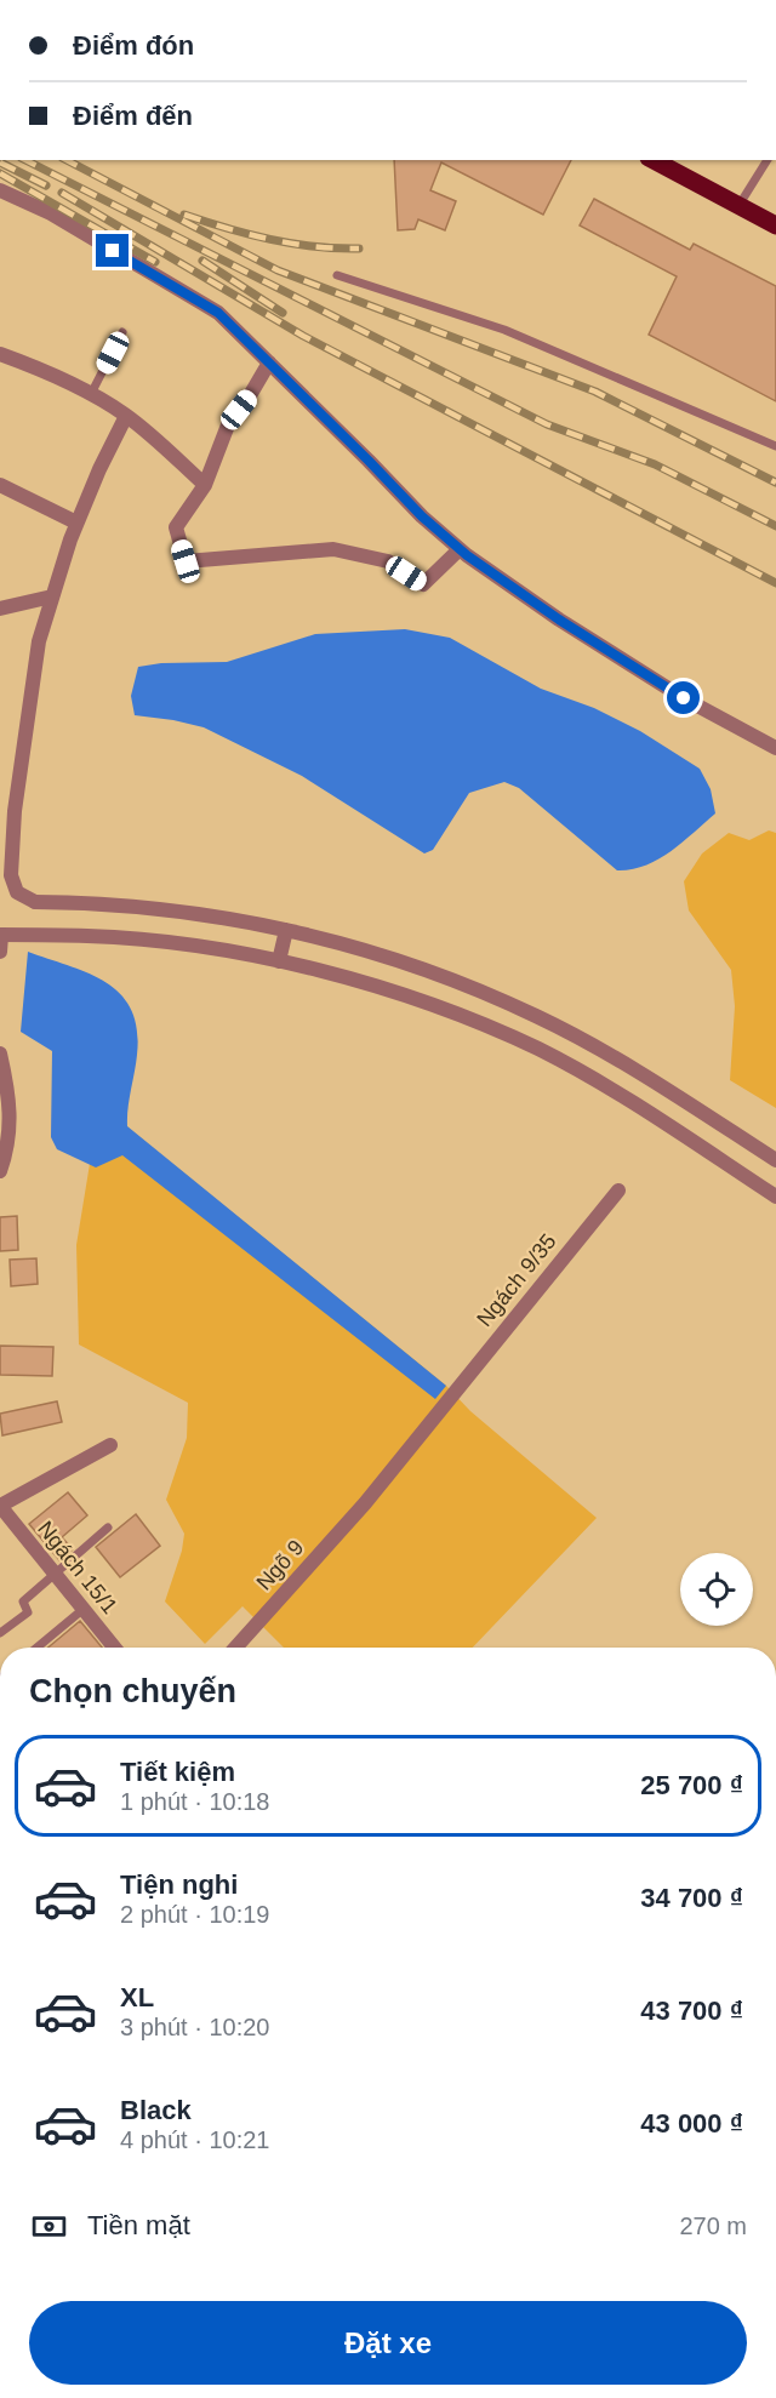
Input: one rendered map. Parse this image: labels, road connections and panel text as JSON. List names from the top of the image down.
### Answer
{
  "streets": {
    "street": ["Ngách 9/35", "Ngõ 9", "Ngách 15/1"]
  },
  "crossings": [
    ["Ngách 9/35", "Ngõ 9"]
  ],
  "page": {
    "banner": ["Điểm đón", "Điểm đến"],
    "heading": "Chọn chuyến",
    "list": [
      {
        "name": "Tiết kiệm",
        "note": "1 phút · 10:18",
        "value": "25 700 ₫"
      },
      {
        "name": "Tiện nghi",
        "note": "2 phút · 10:19",
        "value": "34 700 ₫"
      },
      {
        "name": "XL",
        "note": "3 phút · 10:20",
        "value": "43 700 ₫"
      },
      {
        "name": "Black",
        "note": "4 phút · 10:21",
        "value": "43 000 ₫"
      }
    ],
    "pay": ["Tiền mặt", "270 m"],
    "buttons": "Đặt xe"
  }
}
